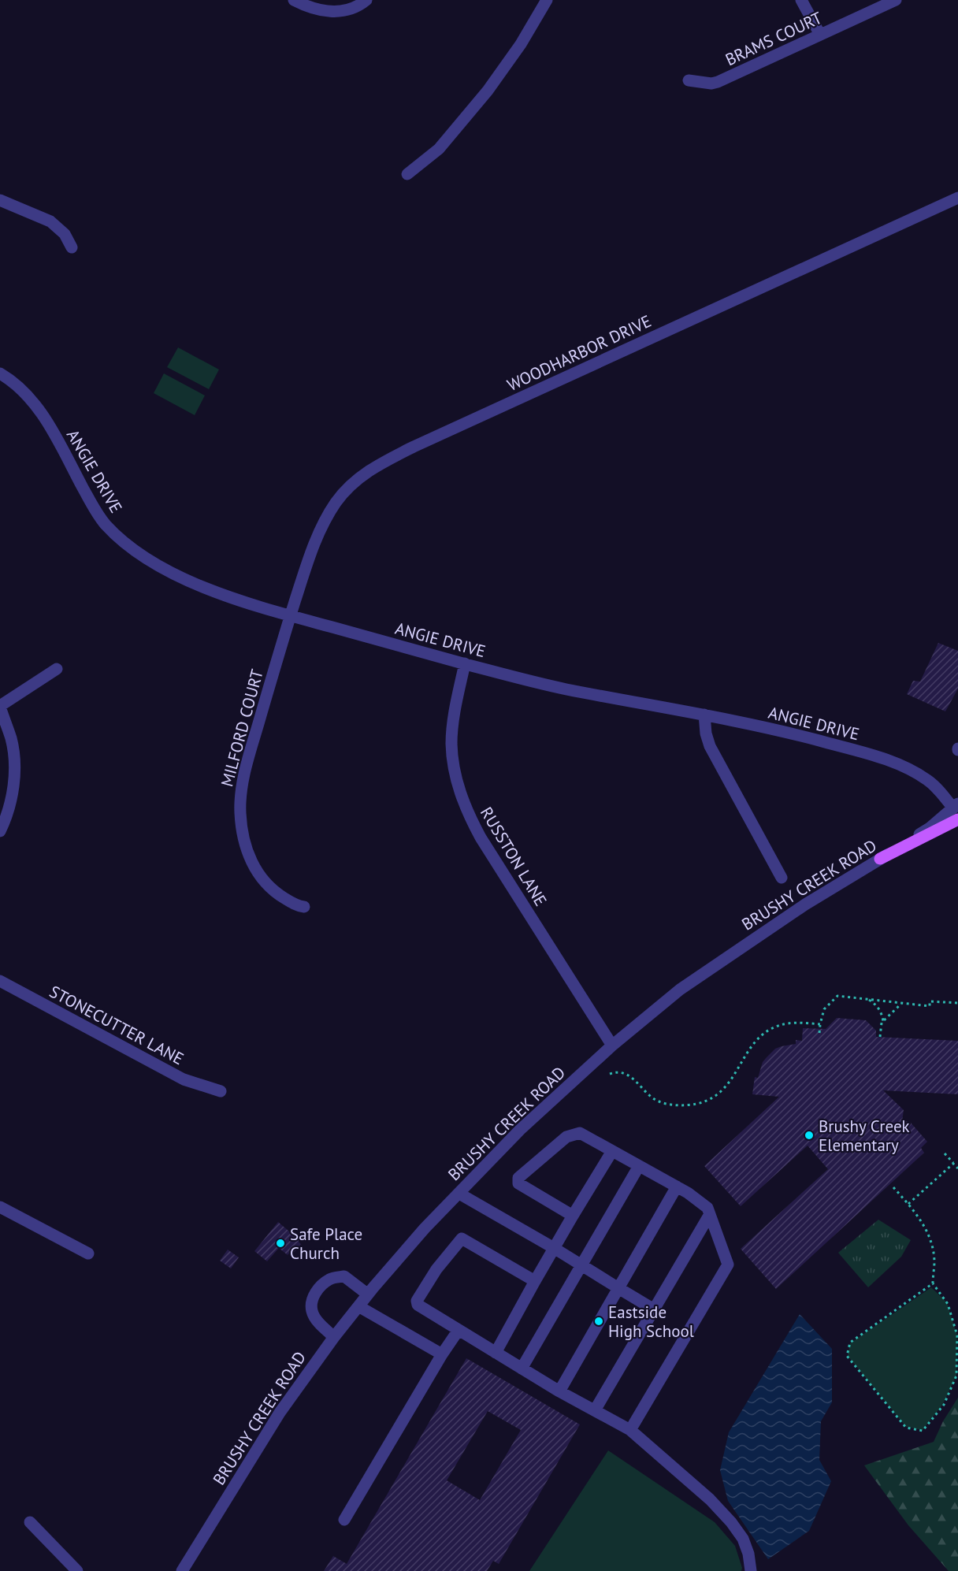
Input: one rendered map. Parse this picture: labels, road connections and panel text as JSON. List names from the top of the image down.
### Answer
{
  "streets": {
    "street": [
      "BRAMS COURT",
      "WOODHARBOR DRIVE",
      "ANGIE DRIVE",
      "MILFORD COURT",
      "RUSSTON LANE",
      "BRUSHY CREEK ROAD",
      "STONECUTTER LANE"
    ]
  },
  "crossings": [
    ["WOODHARBOR DRIVE", "ANGIE DRIVE"],
    ["WOODHARBOR DRIVE", "MILFORD COURT"],
    ["ANGIE DRIVE", "MILFORD COURT"],
    ["ANGIE DRIVE", "RUSSTON LANE"],
    ["RUSSTON LANE", "BRUSHY CREEK ROAD"]
  ],
  "places": ["Brushy Creek Elementary", "Safe Place Church", "Eastside High School"]
}
